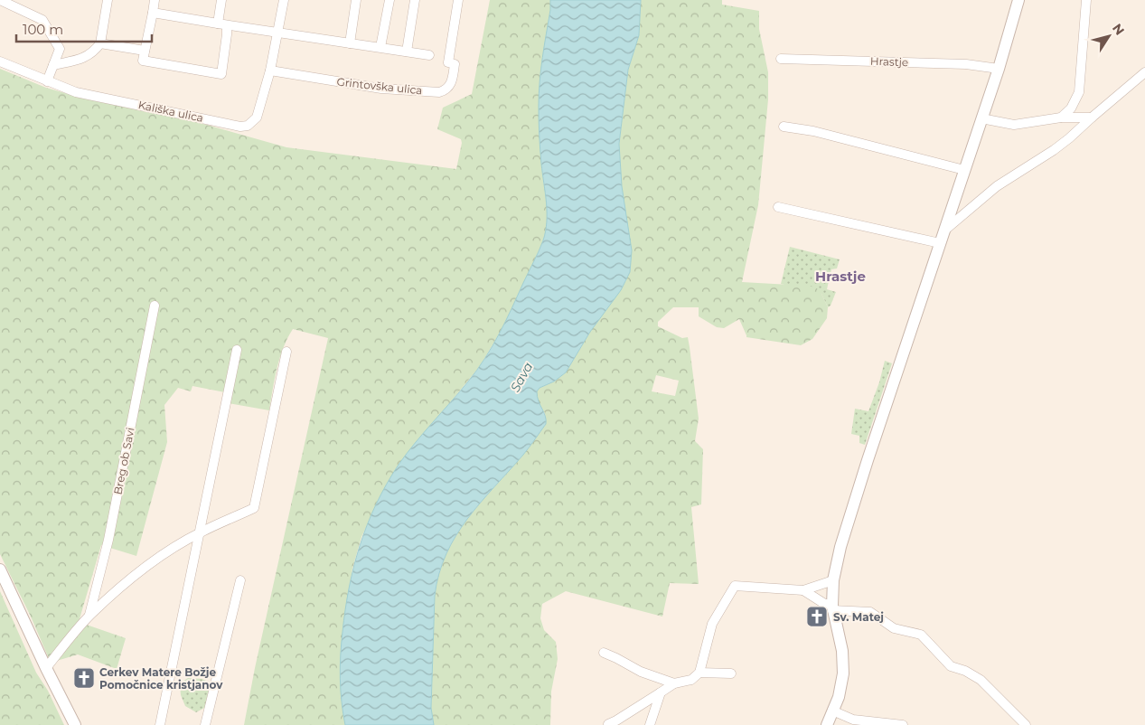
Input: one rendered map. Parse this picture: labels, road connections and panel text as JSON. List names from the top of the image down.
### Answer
{
  "streets": {
    "street": [
      "Hrastje",
      "Grintovška ulica",
      "Kališka ulica",
      "Breg ob Savi"
    ]
  },
  "crossings": [
    ["Grintovška ulica", "Kališka ulica"]
  ],
  "districts": ["Hrastje"],
  "water": ["Sava"],
  "places": {
    "church": ["Sv. Matej", "Cerkev Matere Božje Pomočnice kristjanov"]
  },
  "scale_bar": "100 m",
  "north": "top right"
}
